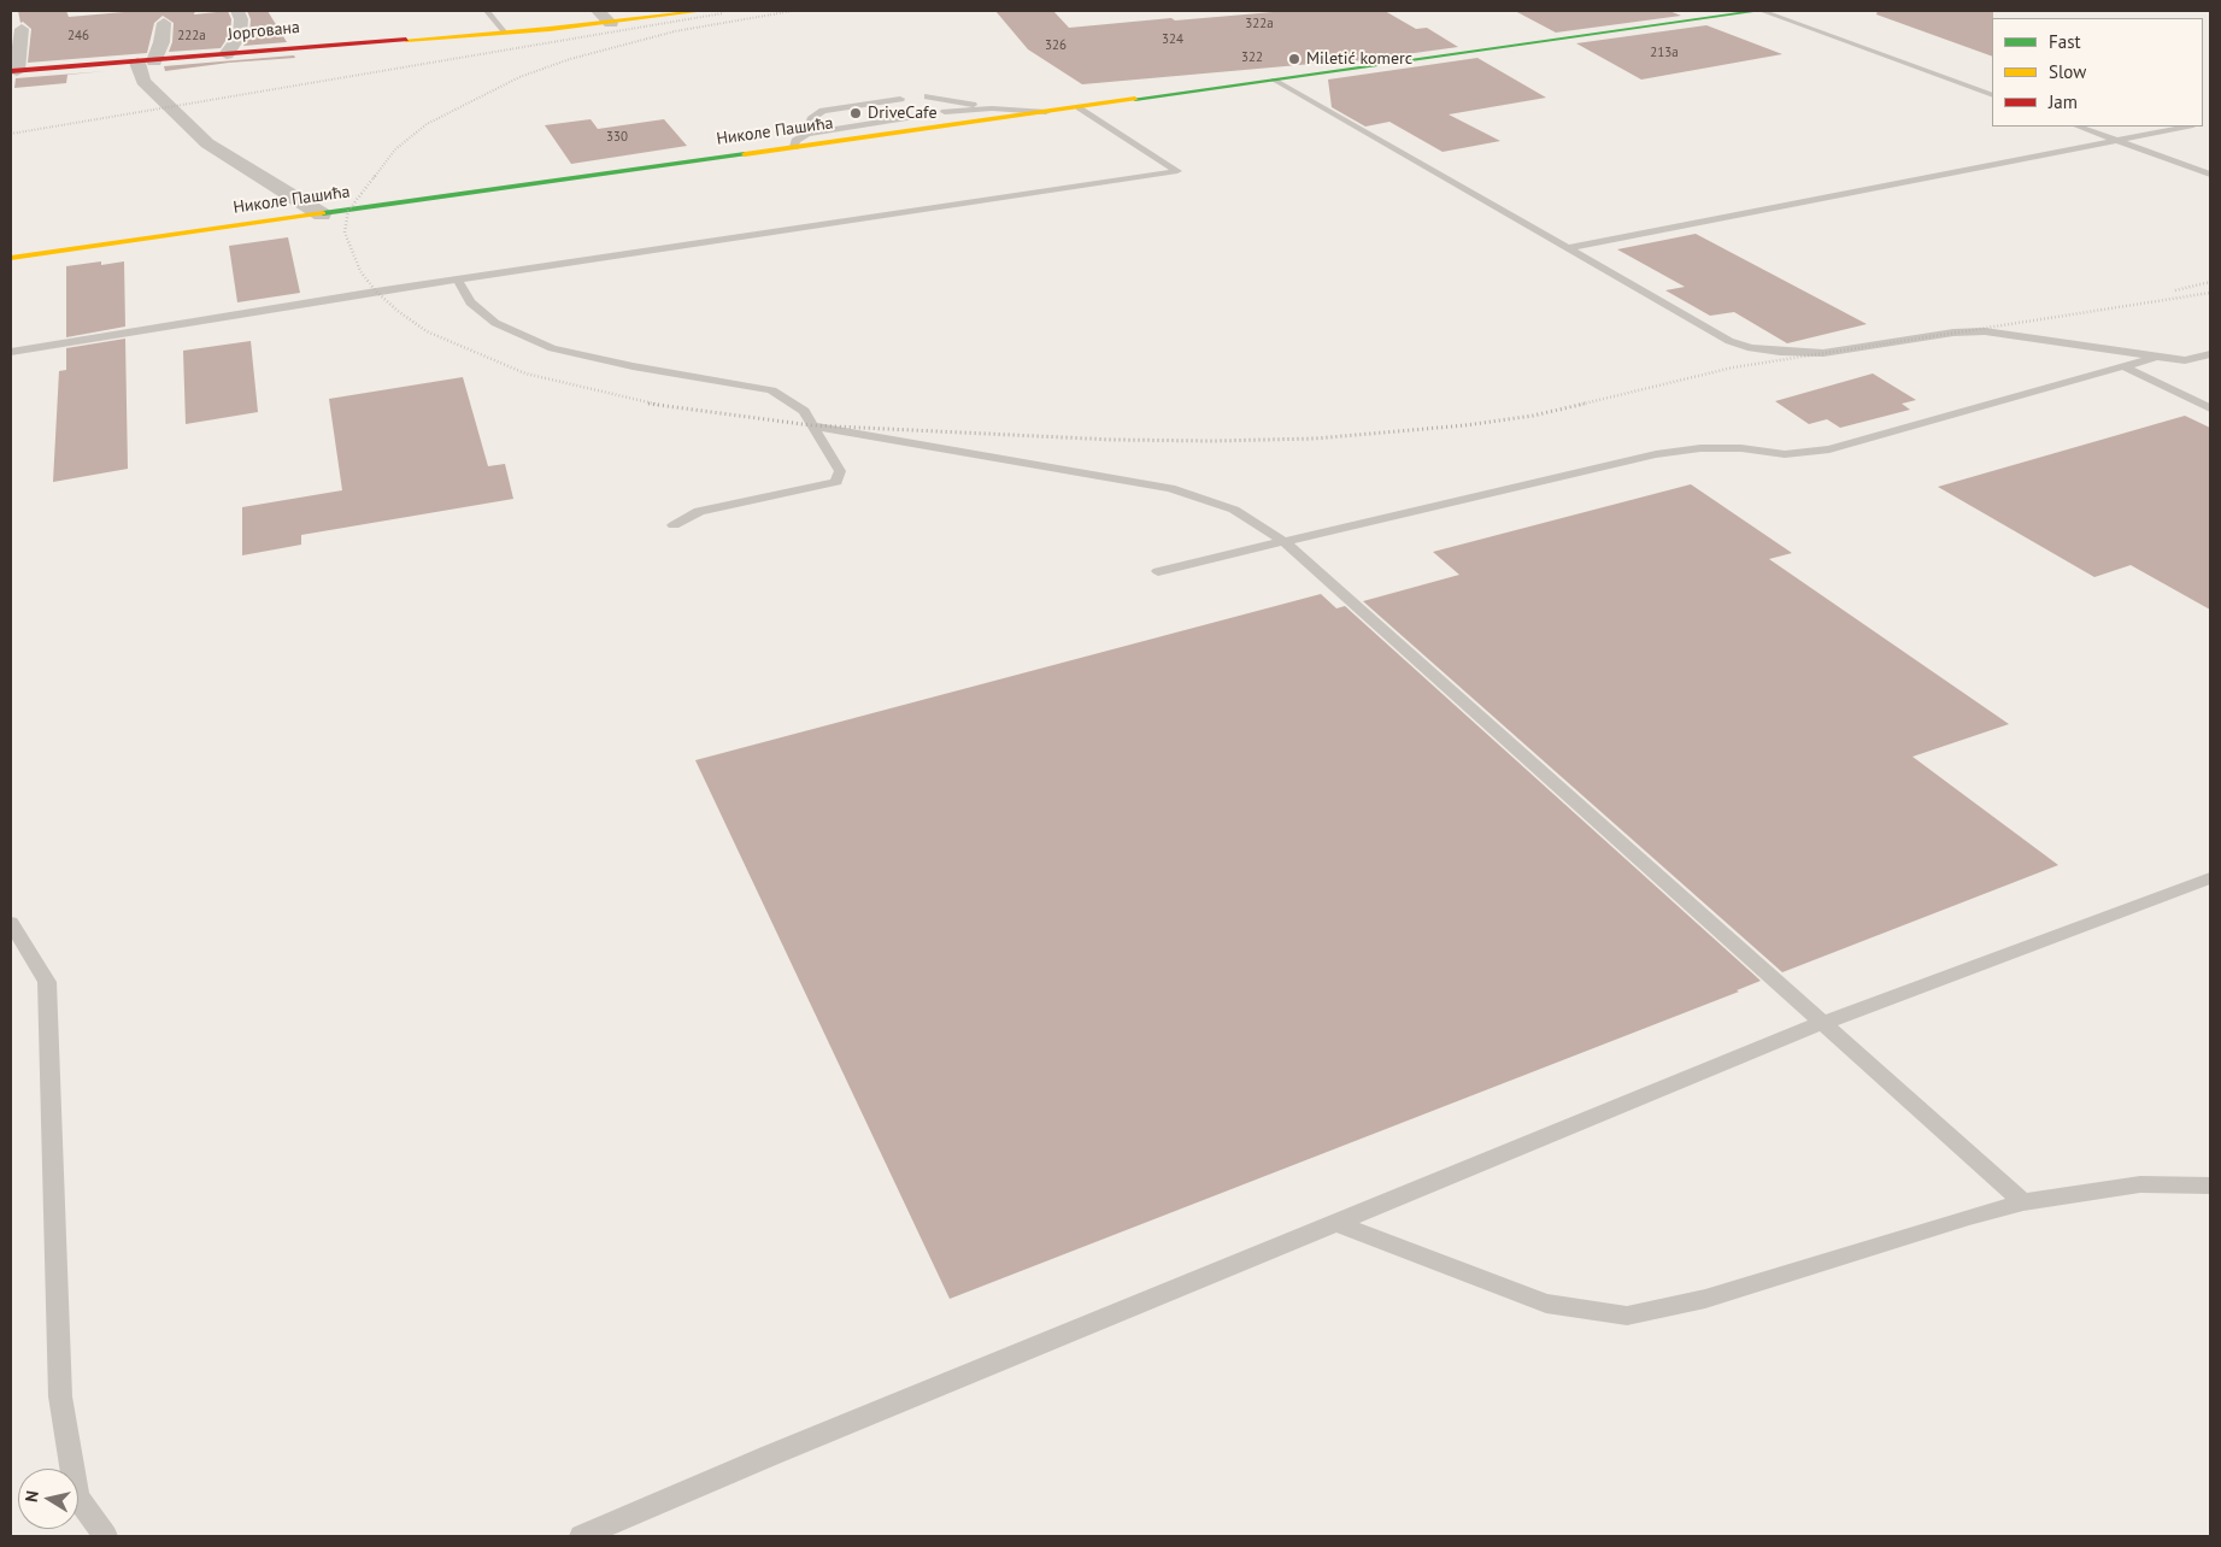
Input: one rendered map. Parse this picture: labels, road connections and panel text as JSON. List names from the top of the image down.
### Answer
{
  "streets": {
    "main road": ["Јоргована", "Николе Пашића"]
  },
  "places": ["Miletić komerc", "DriveCafe"],
  "house_numbers": [
    "322a",
    "246",
    "222a",
    "324",
    "326",
    "213a",
    "322",
    "330"
  ],
  "legend": ["Fast", "Slow", "Jam"],
  "north": "left"
}
